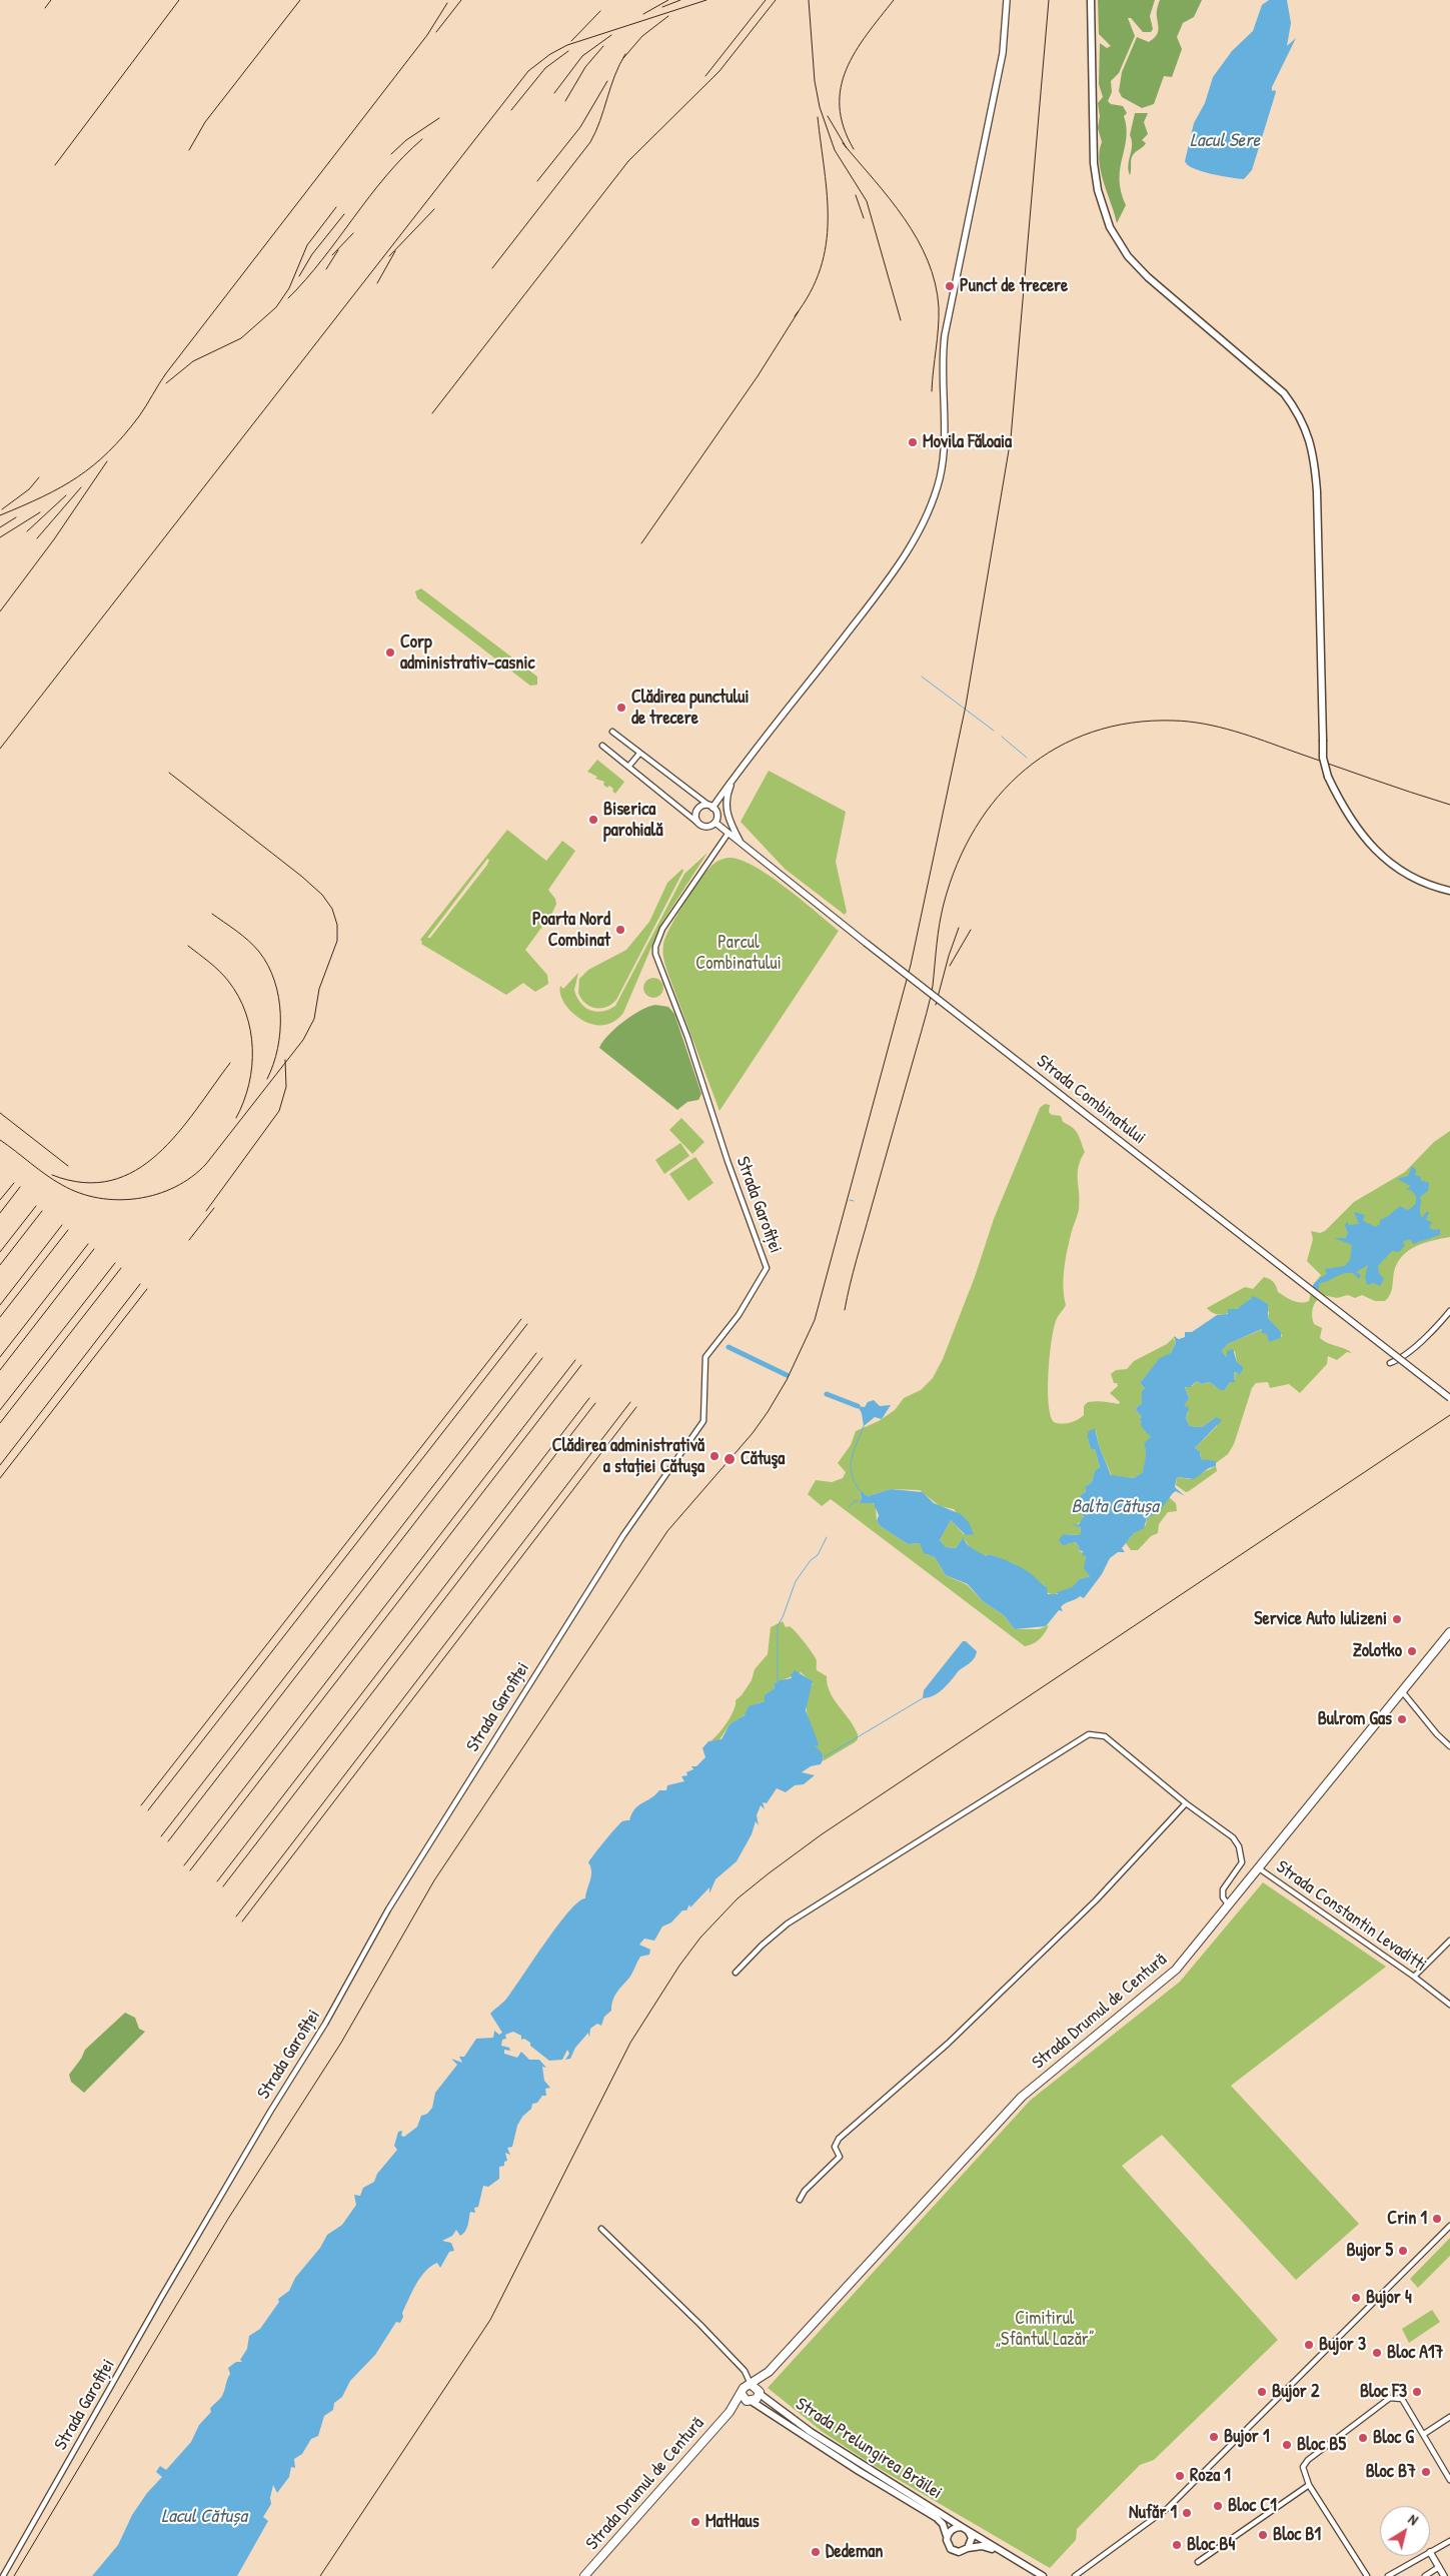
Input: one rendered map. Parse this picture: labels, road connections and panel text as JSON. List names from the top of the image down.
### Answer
{
  "streets": {
    "highway": ["Strada Drumul de Centură"],
    "main road": ["Strada Prelungirea Brăilei"],
    "street": ["Strada Combinatului", "Strada Garofiței", "Strada Constantin Levaditti"]
  },
  "crossings": [
    ["Strada Combinatului", "Strada Garofiței"],
    ["Strada Constantin Levaditti", "Strada Drumul de Centură"],
    ["Strada Drumul de Centură", "Strada Prelungirea Brăilei"]
  ],
  "water": ["Lacul Sere", "Balta Cătușa", "Lacul Cătușa"],
  "parks": ["Parcul Combinatului", "Cimitirul „Sfântul Lazăr”"],
  "places": [
    "Punct de trecere",
    "Movila Făloaia",
    "Corp administrativ-casnic",
    "Clădirea punctului de trecere",
    "Biserica parohială",
    "Poarta Nord Combinat",
    "Clădirea administrativă a stației Cătuşa",
    "Cătuşa",
    "Service Auto Iulizeni",
    "Zolotko",
    "Bulrom Gas",
    "Crin 1",
    "Bujor 5",
    "Bujor 4",
    "Bujor 3",
    "Bloc A17",
    "Bujor 2",
    "Bloc F3",
    "Bujor 1",
    "Bloc G",
    "Bloc B5",
    "Bloc B7",
    "Roza 1",
    "Bloc C1",
    "Nufăr 1",
    "MatHaus",
    "Bloc B1",
    "Bloc B4",
    "Dedeman"
  ],
  "north": "top right"
}
